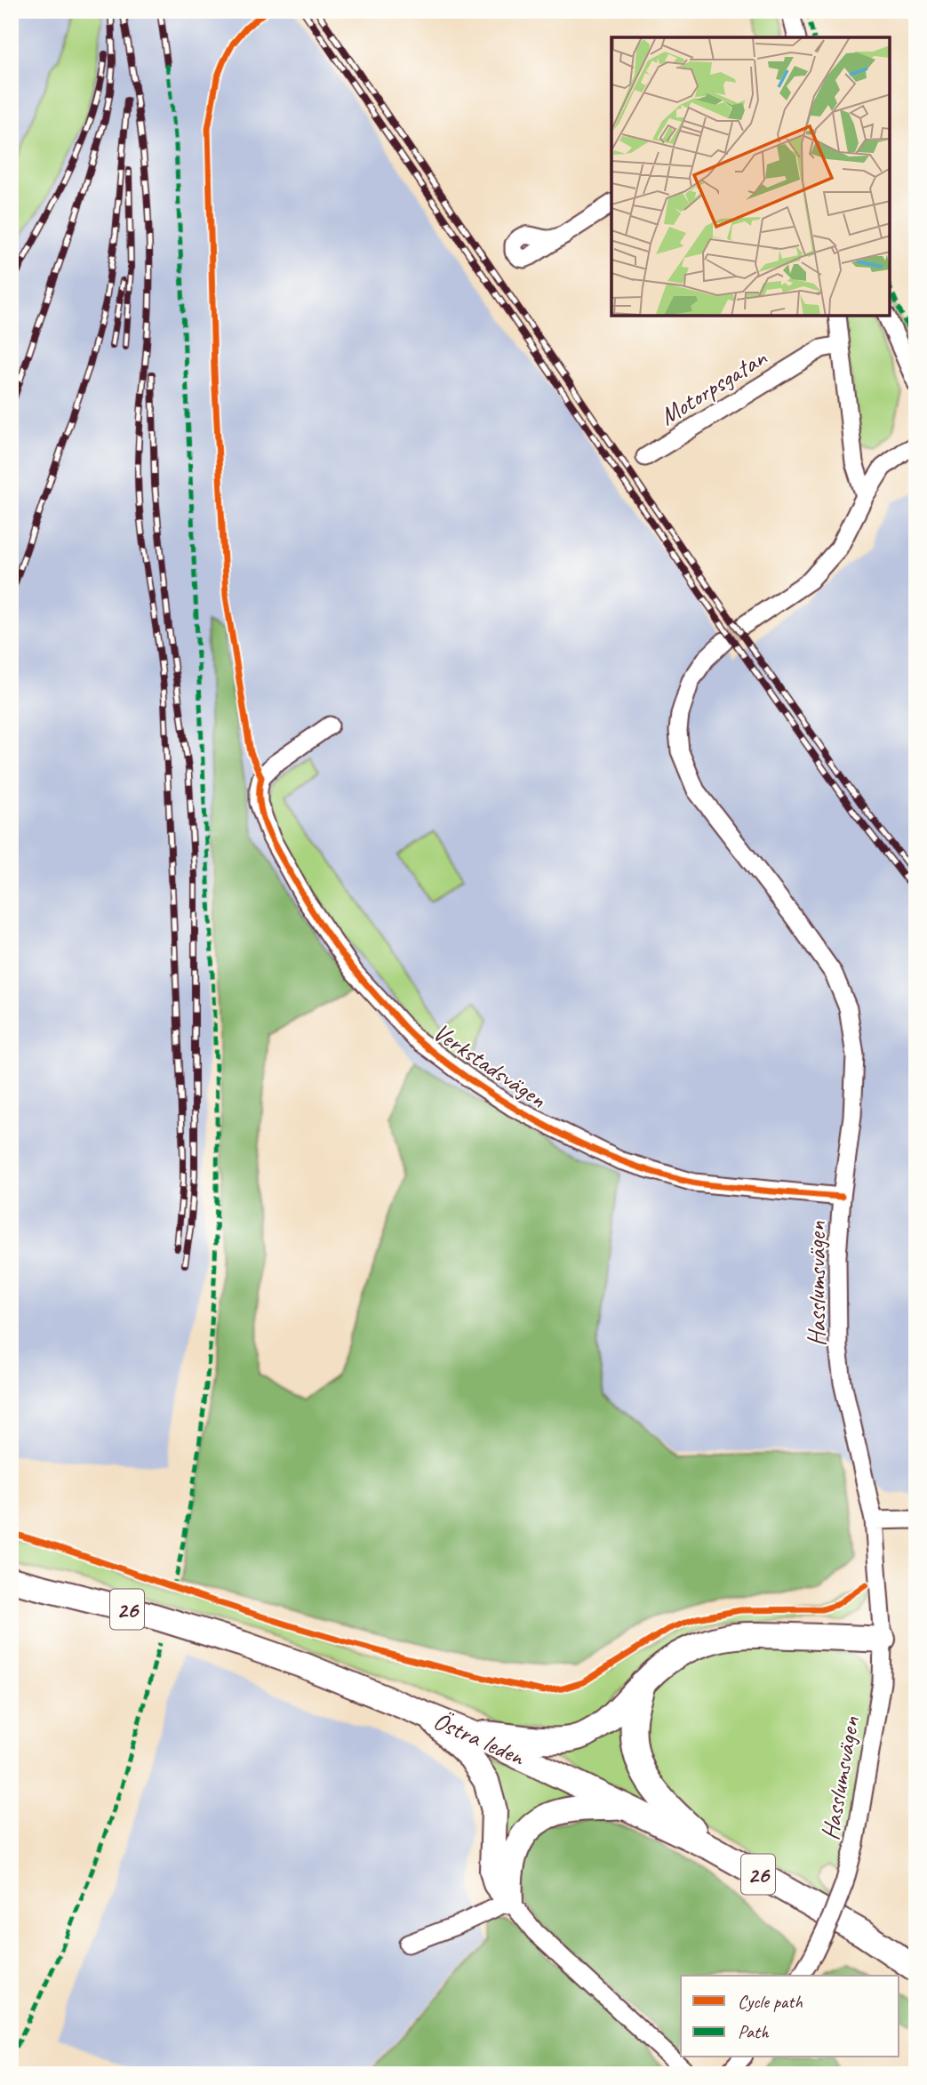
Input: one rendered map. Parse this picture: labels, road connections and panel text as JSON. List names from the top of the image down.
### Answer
{
  "streets": {
    "highway": ["26", "Östra leden"],
    "street": ["Motorpsgatan", "Verkstadsvägen", "Hasslumsvägen"]
  },
  "crossings": [
    ["Verkstadsvägen", "Hasslumsvägen"]
  ],
  "legend": ["Cycle path", "Path"]
}
